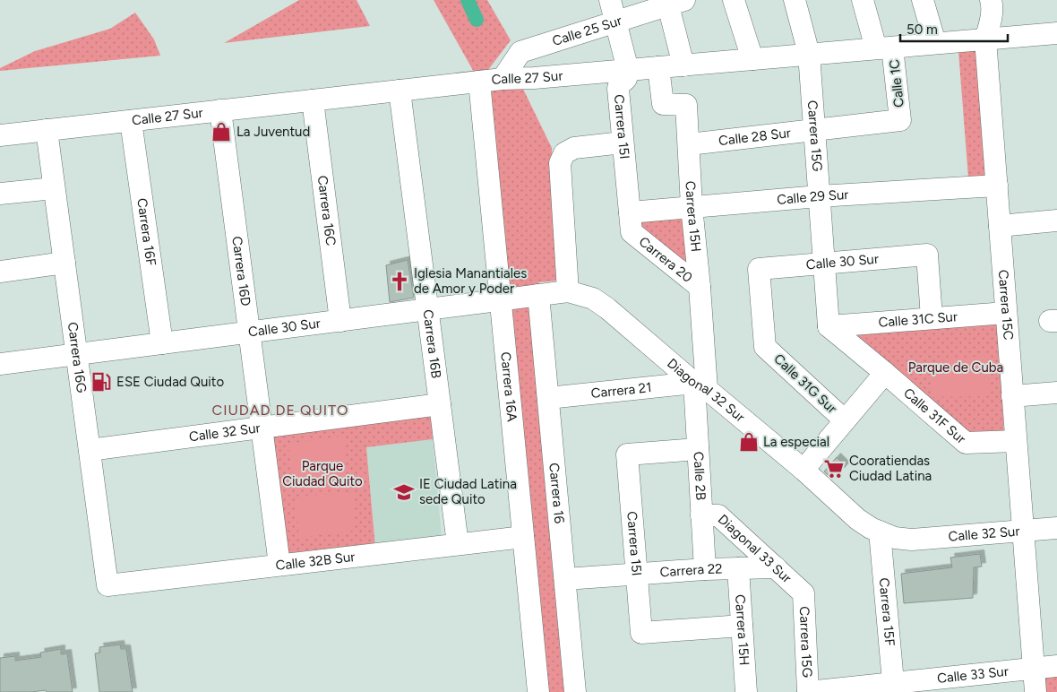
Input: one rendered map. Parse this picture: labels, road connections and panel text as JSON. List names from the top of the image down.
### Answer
{
  "streets": {
    "street": [
      "Calle 25 Sur",
      "Calle 27 Sur",
      "Calle 1C",
      "Carrera 15I",
      "Carrera 15G",
      "Calle 28 Sur",
      "Calle 29 Sur",
      "Carrera 16C",
      "Carrera 15H",
      "Carrera 16F",
      "Carrera 20",
      "Calle 30 Sur",
      "Carrera 16D",
      "Carrera 15C",
      "Calle 31C Sur",
      "Carrera 16B",
      "Carrera 16G",
      "Calle 31G Sur",
      "Carrera 16A",
      "Diagonal 32 Sur",
      "Carrera 21",
      "Calle 31F Sur",
      "Calle 32 Sur",
      "Calle 2B",
      "Carrera 16",
      "Diagonal 33 Sur",
      "Calle 32B Sur",
      "Carrera 22",
      "Carrera 15F",
      "Calle 33 Sur"
    ]
  },
  "crossings": [
    ["Calle 25 Sur", "Calle 27 Sur"],
    ["Calle 27 Sur", "Calle 1C"],
    ["Calle 27 Sur", "Carrera 15I"],
    ["Calle 27 Sur", "Carrera 15G"],
    ["Calle 27 Sur", "Carrera 16C"],
    ["Calle 27 Sur", "Carrera 15H"],
    ["Calle 27 Sur", "Carrera 16F"],
    ["Calle 27 Sur", "Carrera 16D"],
    ["Calle 27 Sur", "Carrera 15C"],
    ["Calle 27 Sur", "Carrera 16B"],
    ["Calle 27 Sur", "Carrera 16G"],
    ["Calle 27 Sur", "Carrera 16A"],
    ["Calle 1C", "Calle 28 Sur"],
    ["Carrera 15I", "Calle 29 Sur"],
    ["Carrera 15I", "Carrera 15H"],
    ["Carrera 15I", "Carrera 20"],
    ["Carrera 15I", "Calle 2B"],
    ["Carrera 15I", "Carrera 22"],
    ["Carrera 15G", "Calle 28 Sur"],
    ["Carrera 15G", "Calle 29 Sur"],
    ["Carrera 15G", "Calle 30 Sur"],
    ["Carrera 15G", "Calle 31C Sur"],
    ["Carrera 15G", "Calle 31F Sur"],
    ["Carrera 15G", "Diagonal 33 Sur"],
    ["Carrera 15G", "Calle 33 Sur"],
    ["Calle 28 Sur", "Carrera 15H"],
    ["Calle 29 Sur", "Carrera 15H"],
    ["Calle 29 Sur", "Carrera 20"],
    ["Calle 29 Sur", "Carrera 15C"],
    ["Carrera 16C", "Calle 30 Sur"],
    ["Carrera 15H", "Carrera 20"],
    ["Carrera 15H", "Diagonal 32 Sur"],
    ["Carrera 15H", "Carrera 21"],
    ["Carrera 15H", "Calle 2B"],
    ["Carrera 15H", "Carrera 22"],
    ["Carrera 16F", "Calle 30 Sur"],
    ["Calle 30 Sur", "Carrera 16D"],
    ["Calle 30 Sur", "Calle 31C Sur"],
    ["Calle 30 Sur", "Carrera 16B"],
    ["Calle 30 Sur", "Carrera 16G"],
    ["Calle 30 Sur", "Calle 31G Sur"],
    ["Calle 30 Sur", "Carrera 16A"],
    ["Calle 30 Sur", "Diagonal 32 Sur"],
    ["Calle 30 Sur", "Carrera 16"],
    ["Carrera 16D", "Calle 32 Sur"],
    ["Carrera 16D", "Calle 32B Sur"],
    ["Carrera 15C", "Calle 31C Sur"],
    ["Carrera 15C", "Calle 31F Sur"],
    ["Carrera 15C", "Calle 32 Sur"],
    ["Carrera 15C", "Calle 33 Sur"],
    ["Calle 31C Sur", "Calle 31F Sur"],
    ["Carrera 16B", "Calle 32 Sur"],
    ["Carrera 16B", "Calle 32B Sur"],
    ["Carrera 16G", "Calle 32 Sur"],
    ["Carrera 16G", "Calle 32B Sur"],
    ["Carrera 16A", "Calle 32B Sur"],
    ["Diagonal 32 Sur", "Carrera 21"],
    ["Diagonal 32 Sur", "Calle 32 Sur"],
    ["Diagonal 32 Sur", "Calle 2B"],
    ["Diagonal 32 Sur", "Carrera 15F"],
    ["Carrera 21", "Calle 2B"],
    ["Carrera 21", "Carrera 16"],
    ["Calle 32 Sur", "Carrera 15F"],
    ["Calle 2B", "Diagonal 33 Sur"],
    ["Calle 2B", "Carrera 22"],
    ["Carrera 16", "Carrera 22"],
    ["Diagonal 33 Sur", "Carrera 22"],
    ["Carrera 15F", "Calle 33 Sur"]
  ],
  "districts": ["CIUDAD DE QUITO"],
  "parks": ["Parque de Cuba", "Parque Ciudad Quito"],
  "places": {
    "shop": ["La Juventud", "La especial"],
    "church": ["Iglesia Manantiales de Amor y Poder"],
    "fuel station": ["ESE Ciudad Quito"],
    "supermarket": ["Cooratiendas Ciudad Latina"],
    "school or university": ["IE Ciudad Latina sede Quito"]
  },
  "scale_bar": "50 m"
}
